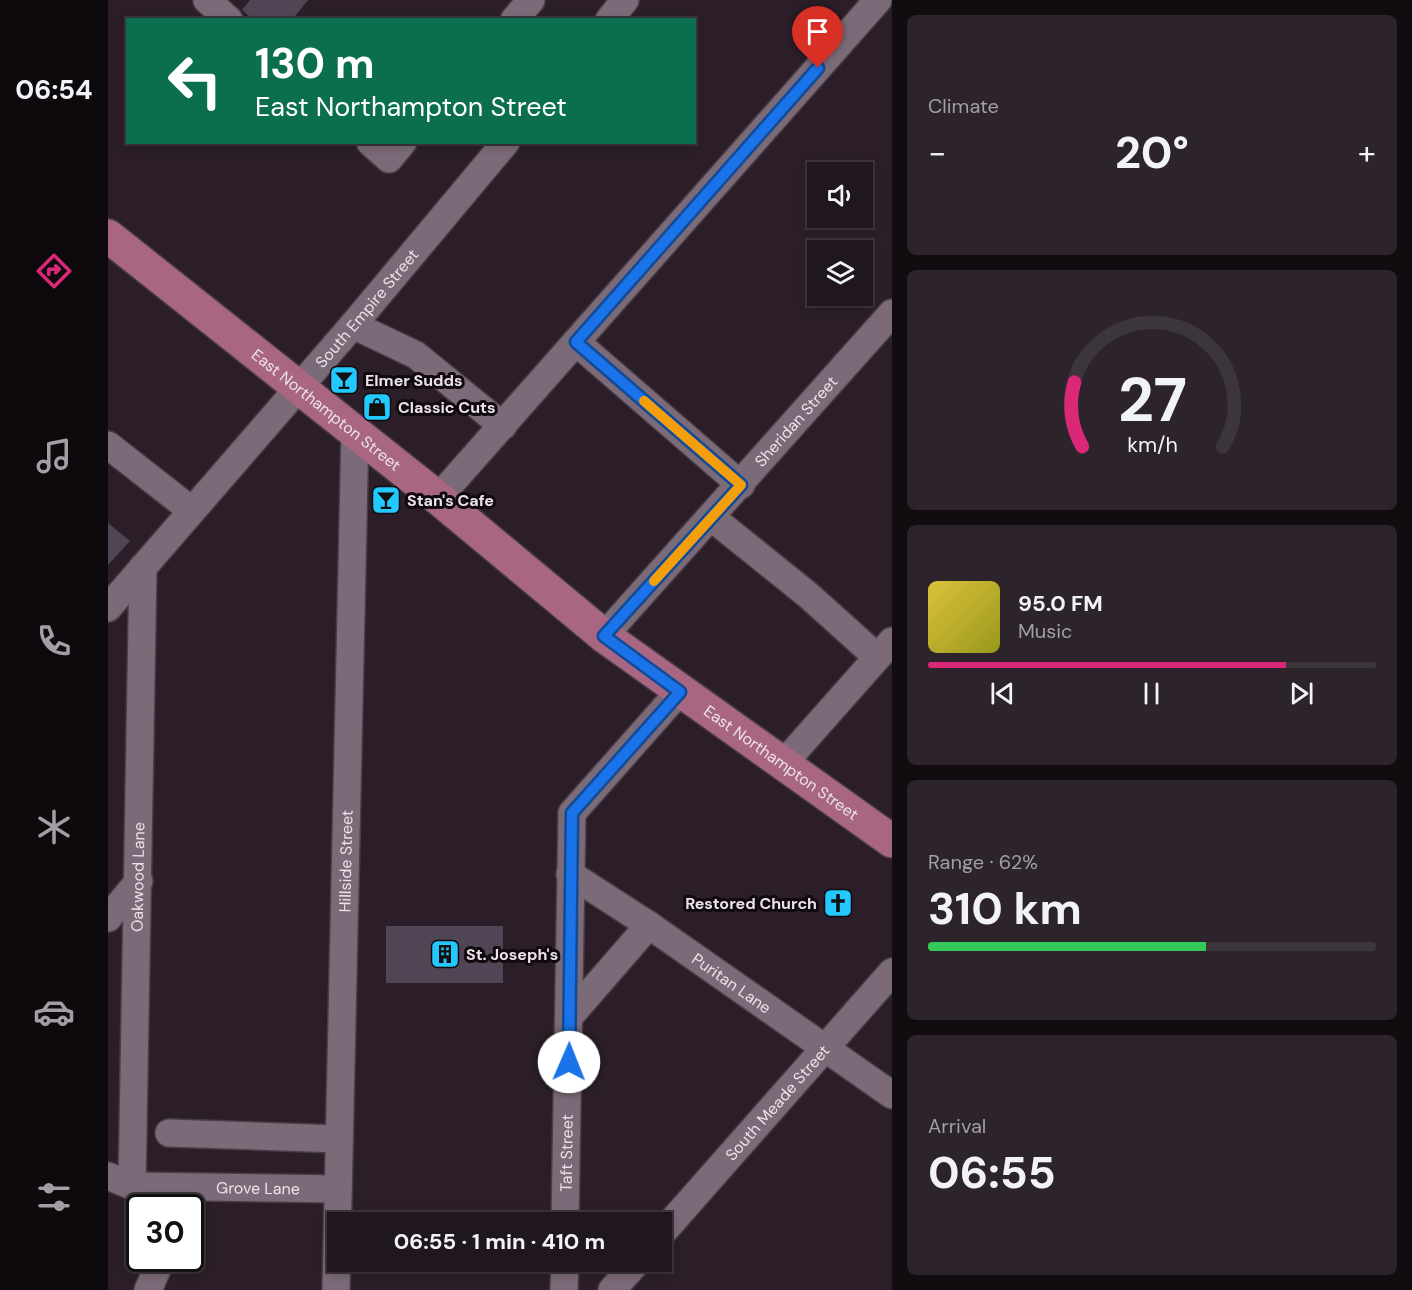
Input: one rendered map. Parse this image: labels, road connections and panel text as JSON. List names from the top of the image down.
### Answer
{
  "streets": {
    "main road": ["East Northampton Street"],
    "street": [
      "South Empire Street",
      "Sheridan Street",
      "Hillside Street",
      "Oakwood Lane",
      "Puritan Lane",
      "South Meade Street",
      "Taft Street",
      "Grove Lane"
    ]
  },
  "crossings": [
    ["South Empire Street", "East Northampton Street"],
    ["South Empire Street", "Oakwood Lane"],
    ["East Northampton Street", "Sheridan Street"],
    ["East Northampton Street", "Hillside Street"],
    ["East Northampton Street", "Taft Street"],
    ["Hillside Street", "Grove Lane"],
    ["Oakwood Lane", "Grove Lane"],
    ["Puritan Lane", "South Meade Street"],
    ["Puritan Lane", "Taft Street"]
  ],
  "places": {
    "bar": ["Elmer Sudds", "Stan's Cafe"],
    "shop": ["Classic Cuts"],
    "church": ["Restored Church"],
    "building": ["St. Joseph's"]
  },
  "page": {
    "tabs": "06:54",
    "tile": [
      "Climate",
      ["Range · 62%", "310 km"],
      ["Arrival", "06:55"]
    ],
    "turn": ["130 m", "East Northampton Street"],
    "heat": ["−", "20°", "+"],
    "song": ["95.0 FM", "Music"],
    "limit": "30",
    "trip": "06:55 · 1 min · 410 m",
    "gauge": ["27", "km/h"]
  }
}
